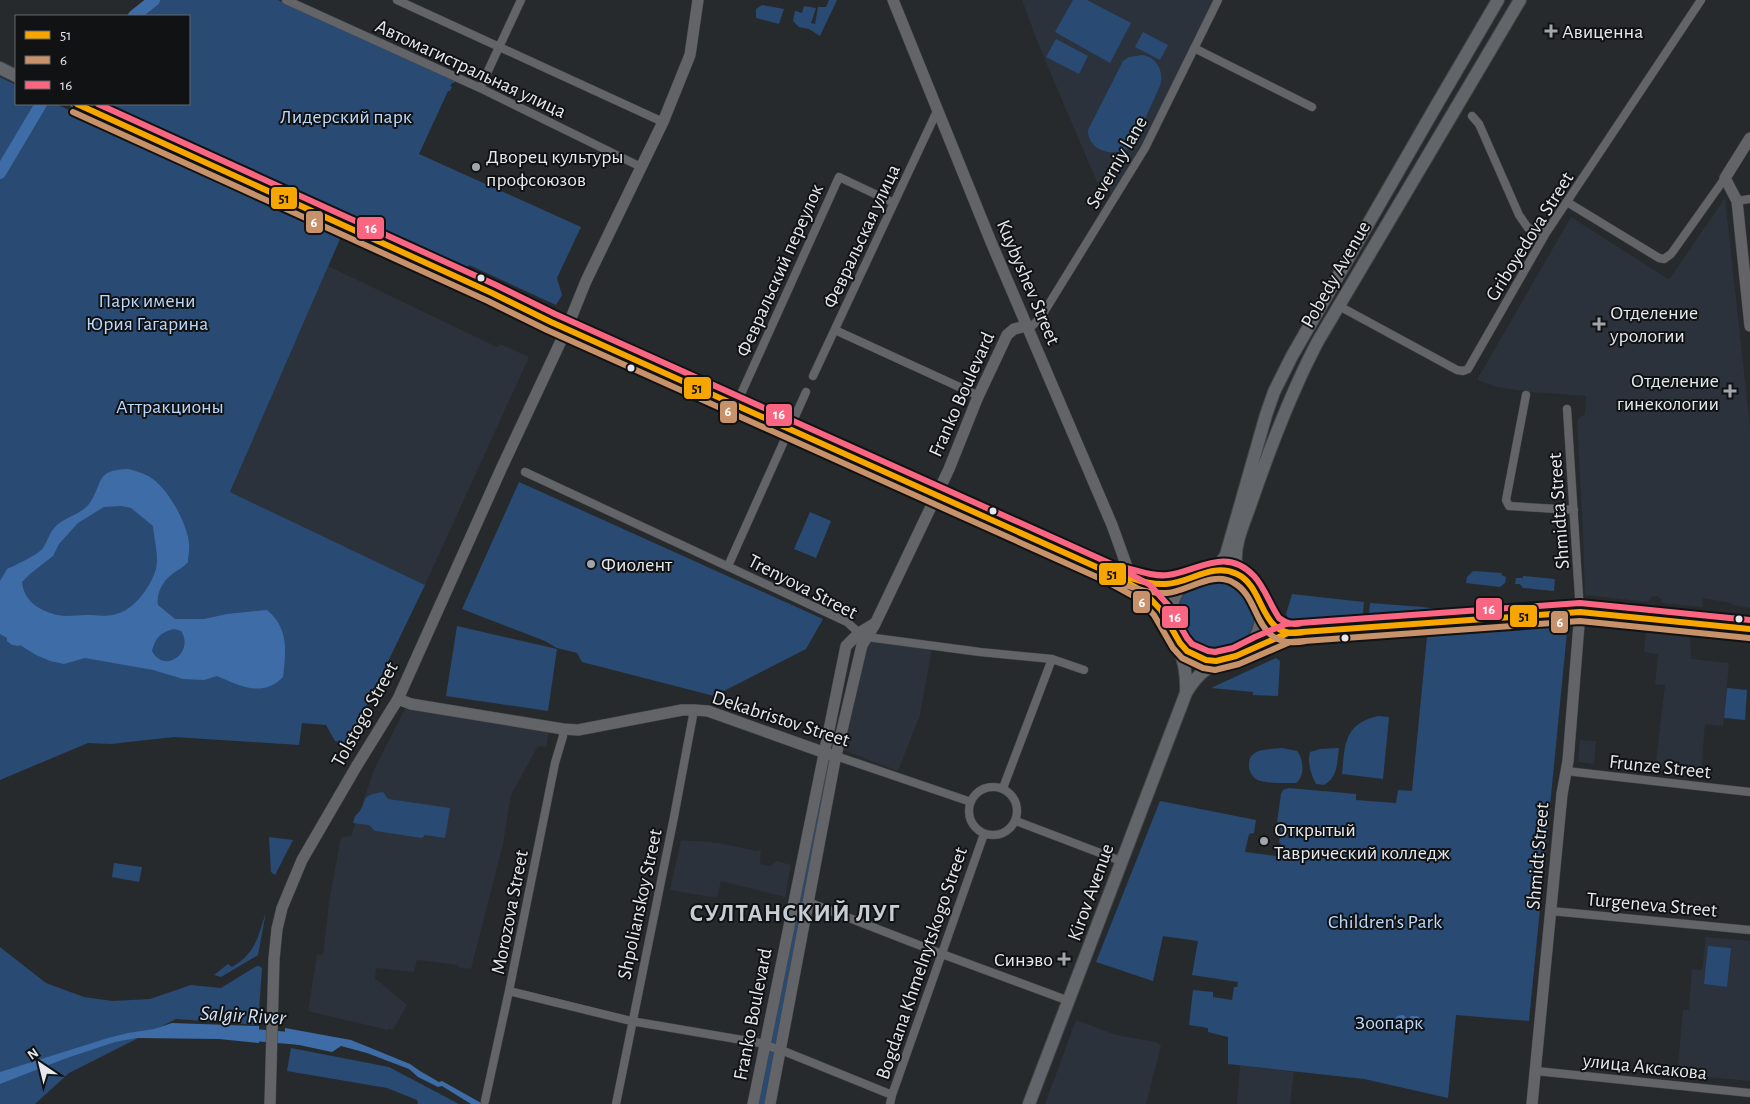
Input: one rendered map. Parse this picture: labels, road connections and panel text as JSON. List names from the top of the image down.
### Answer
{
  "streets": {
    "main road": [
      "Pobedy Avenue",
      "Kuybyshev Street",
      "Franko Boulevard",
      "Tolstogo Street",
      "Dekabristov Street",
      "Shmidt Street",
      "Kirov Avenue"
    ],
    "street": [
      "Автомагистральная улица",
      "Severniy lane",
      "Февральская улица",
      "Griboyedova Street",
      "Февральский переулок",
      "Shmidta Street",
      "Trenyova Street",
      "Frunze Street",
      "Shpolianskoy Street",
      "Turgeneva Street",
      "Morozova Street",
      "Bogdana Khmelnytskogo Street",
      "улица Аксакова"
    ]
  },
  "crossings": [
    ["Автомагистральная улица", "Tolstogo Street"],
    ["Severniy lane", "Kuybyshev Street"],
    ["Severniy lane", "Franko Boulevard"],
    ["Февральская улица", "Февральский переулок"],
    ["Февральская улица", "Kuybyshev Street"],
    ["Griboyedova Street", "Pobedy Avenue"],
    ["Kuybyshev Street", "Franko Boulevard"],
    ["Franko Boulevard", "Trenyova Street"],
    ["Franko Boulevard", "Dekabristov Street"],
    ["Shmidta Street", "Shmidt Street"],
    ["Tolstogo Street", "Dekabristov Street"],
    ["Dekabristov Street", "Shpolianskoy Street"],
    ["Dekabristov Street", "Morozova Street"],
    ["Dekabristov Street", "Bogdana Khmelnytskogo Street"],
    ["Frunze Street", "Shmidt Street"],
    ["Shmidt Street", "Turgeneva Street"],
    ["Shmidt Street", "улица Аксакова"]
  ],
  "districts": ["СУЛТАНСКИЙ ЛУГ"],
  "water": ["Salgir River"],
  "parks": [
    "Лидерский парк",
    "Парк имени Юрия Гагарина",
    "Аттракционы",
    "Children's Park",
    "Зоопарк"
  ],
  "places": {
    "health": [
      "Авиценна",
      "Отделение урологии",
      "Отделение гинекологии",
      "Синэво"
    ],
    "other": ["Дворец культуры профсоюзов", "Фиолент", "Открытый Таврический колледж"]
  },
  "lines": ["transit line 51", "transit line 16", "transit line 6"],
  "legend": ["51", "6", "16"],
  "north": "top left"
}
